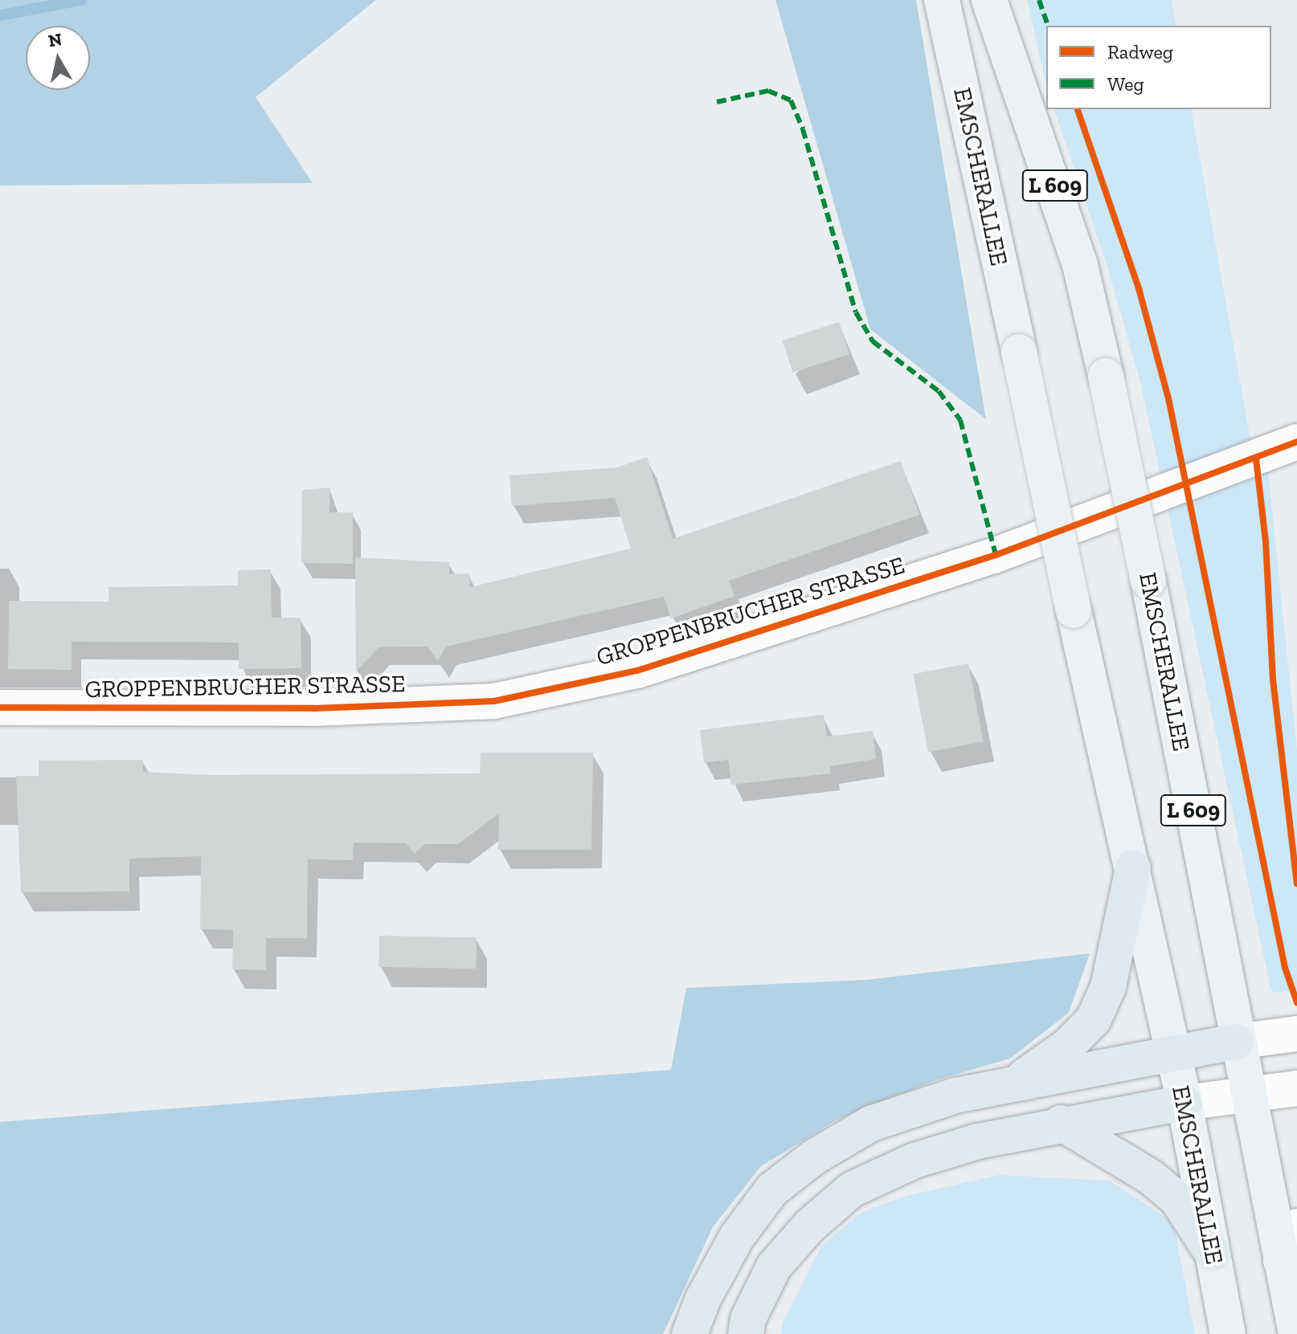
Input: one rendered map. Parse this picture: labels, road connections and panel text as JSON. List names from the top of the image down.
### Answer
{
  "streets": {
    "main road": ["EMSCHERALLEE", "L 609"],
    "street": ["GROPPENBRUCHER STRASSE"]
  },
  "legend": ["Radweg", "Weg"],
  "north": "top"
}
